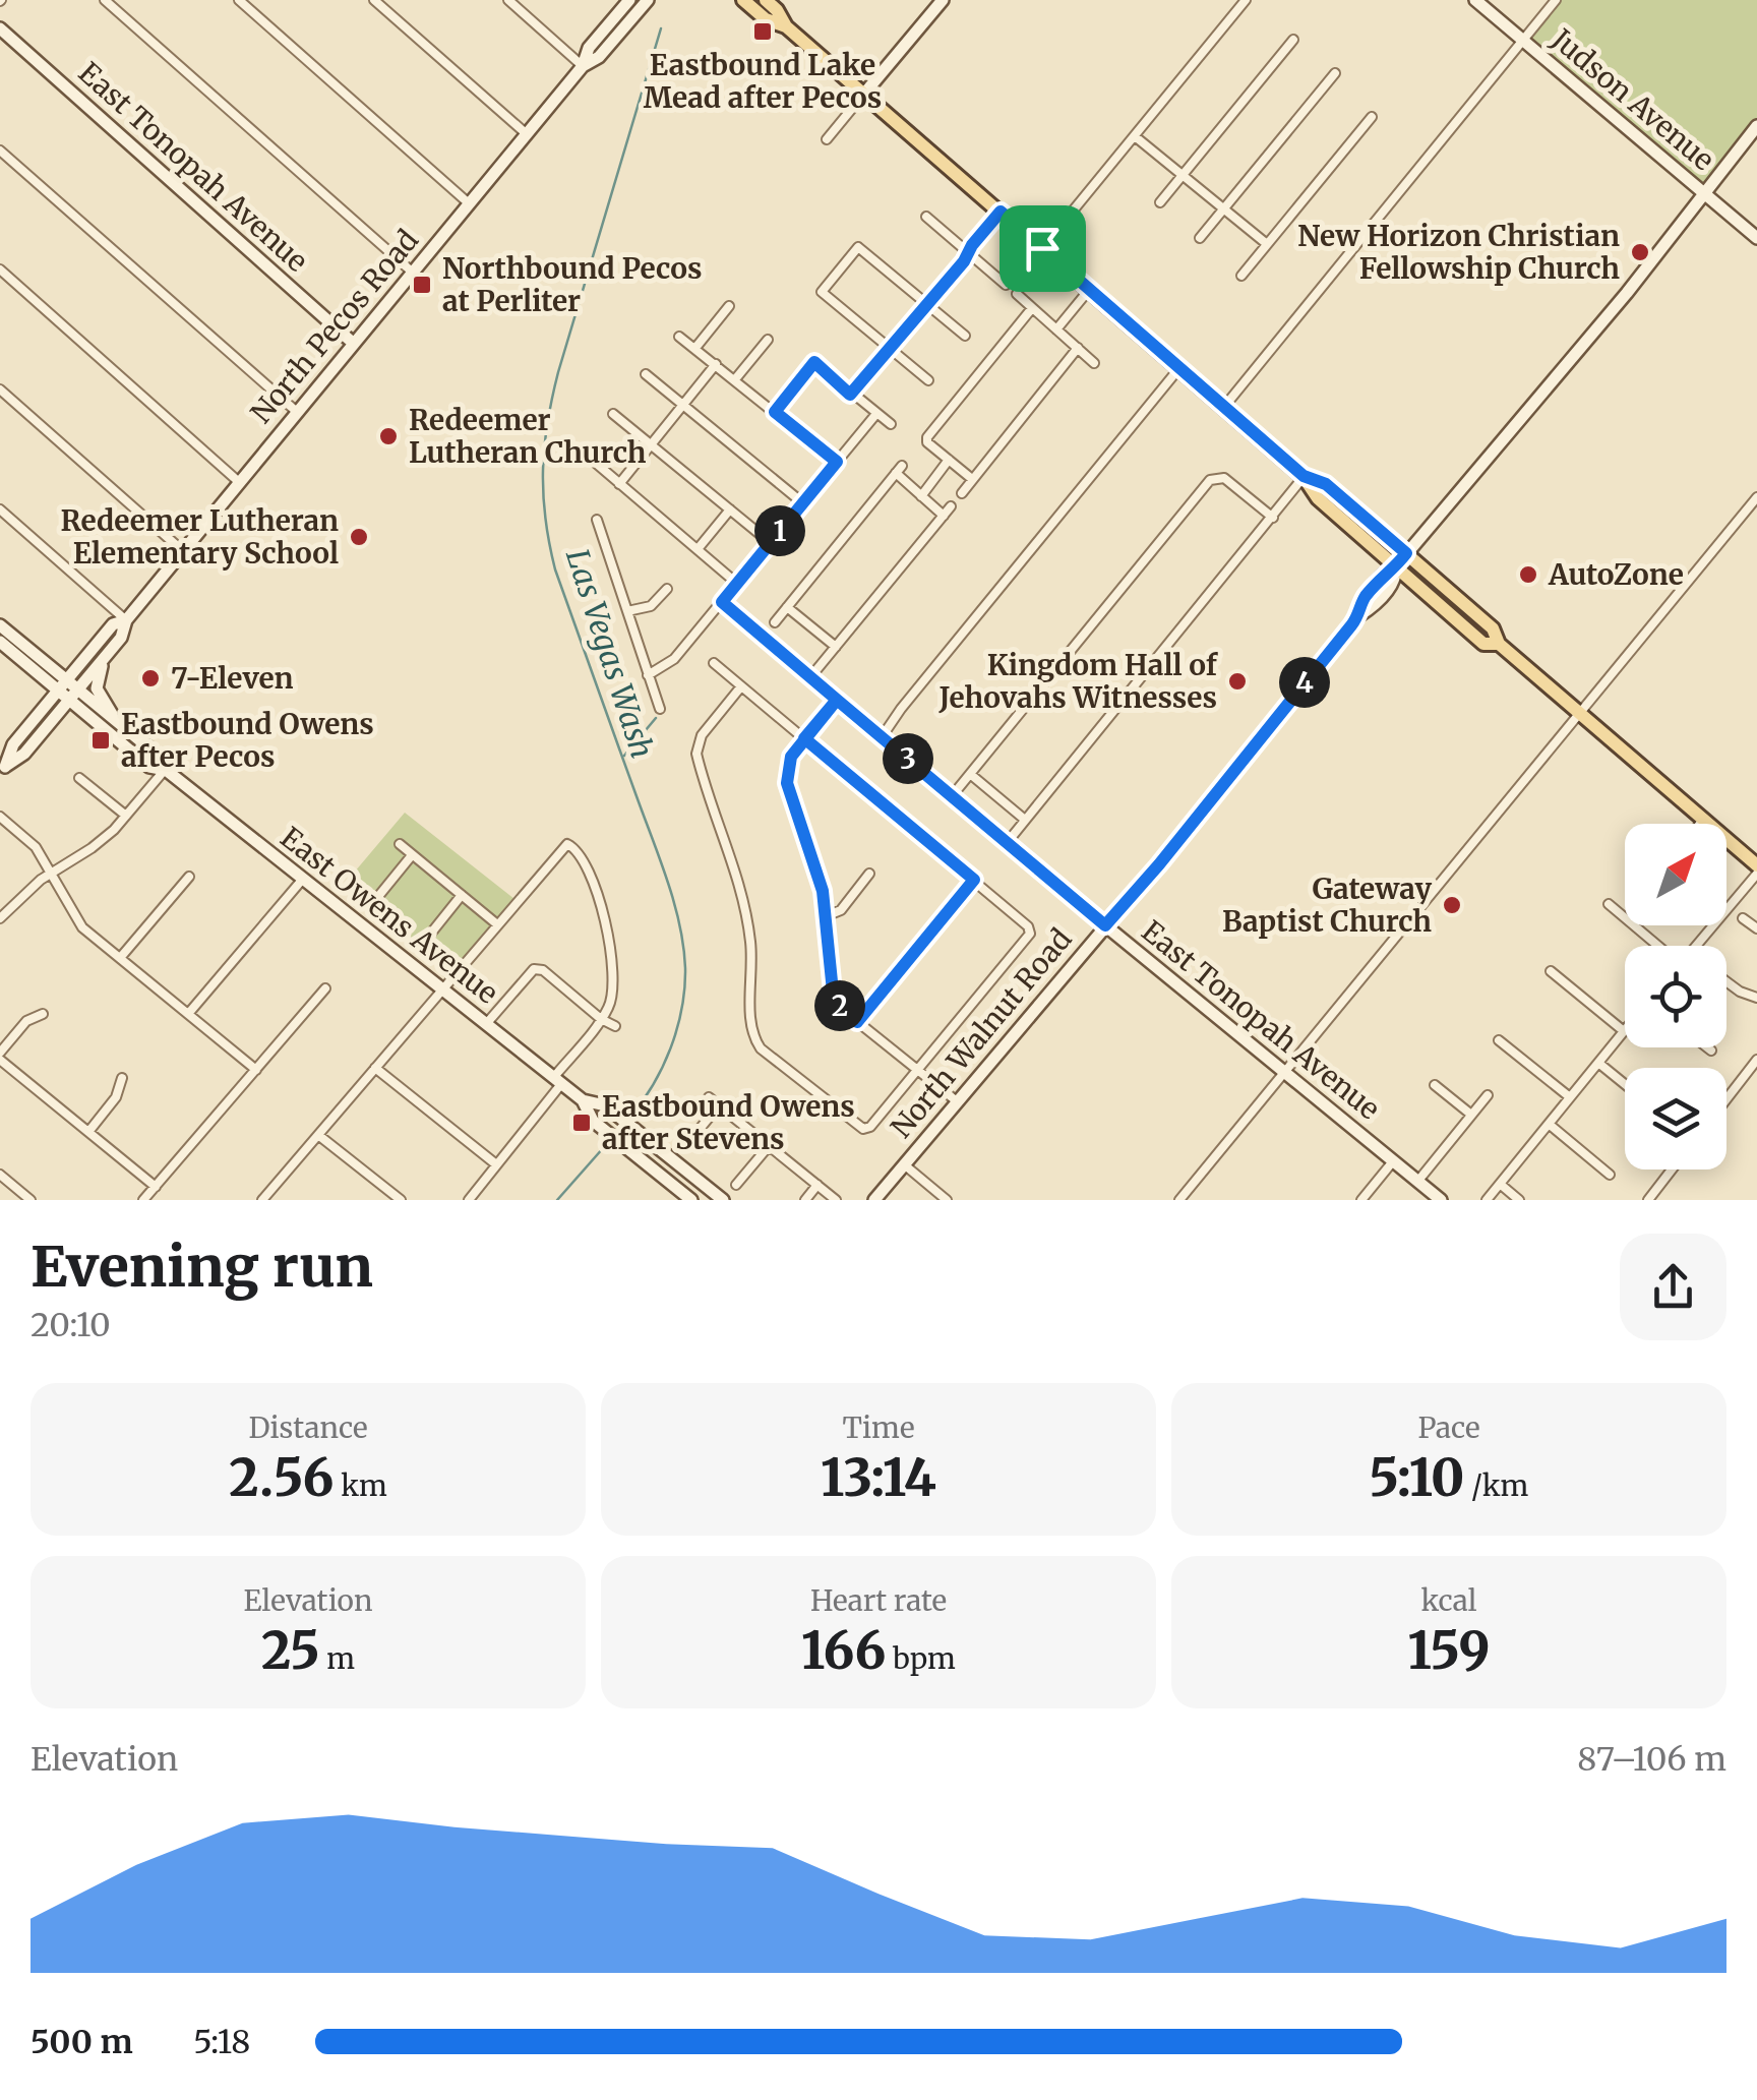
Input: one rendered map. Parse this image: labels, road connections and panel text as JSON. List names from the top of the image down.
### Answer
{
  "streets": {
    "street": [
      "Judson Avenue",
      "East Tonopah Avenue",
      "North Pecos Road",
      "East Owens Avenue",
      "North Walnut Road"
    ]
  },
  "crossings": [
    ["Judson Avenue", "North Walnut Road"],
    ["East Tonopah Avenue", "North Pecos Road"],
    ["East Tonopah Avenue", "North Walnut Road"],
    ["North Pecos Road", "East Owens Avenue"]
  ],
  "water": ["Las Vegas Wash"],
  "places": {
    "transit": [
      "Eastbound Lake Mead after Pecos",
      "Northbound Pecos at Perliter",
      "Eastbound Owens after Pecos",
      "Eastbound Owens after Stevens"
    ],
    "other": [
      "New Horizon Christian Fellowship Church",
      "Redeemer Lutheran Church",
      "Redeemer Lutheran Elementary School",
      "AutoZone",
      "7-Eleven",
      "Kingdom Hall of Jehovahs Witnesses",
      "Gateway Baptist Church"
    ]
  },
  "north": "top right",
  "page": {
    "pins": [
      "1",
      "4",
      "3",
      "2"
    ],
    "heading": ["Evening run", "20:10"],
    "stats": [
      ["Distance", "2.56 km"],
      ["Time", "13:14"],
      ["Pace", "5:10 /km"],
      ["Elevation", "25 m"],
      ["Heart rate", "166 bpm"],
      ["kcal", "159"]
    ],
    "chart": ["Elevation", "87–106 m"],
    "list": [
      {
        "name": "500 m",
        "note": "5:18"
      }
    ]
  }
}
